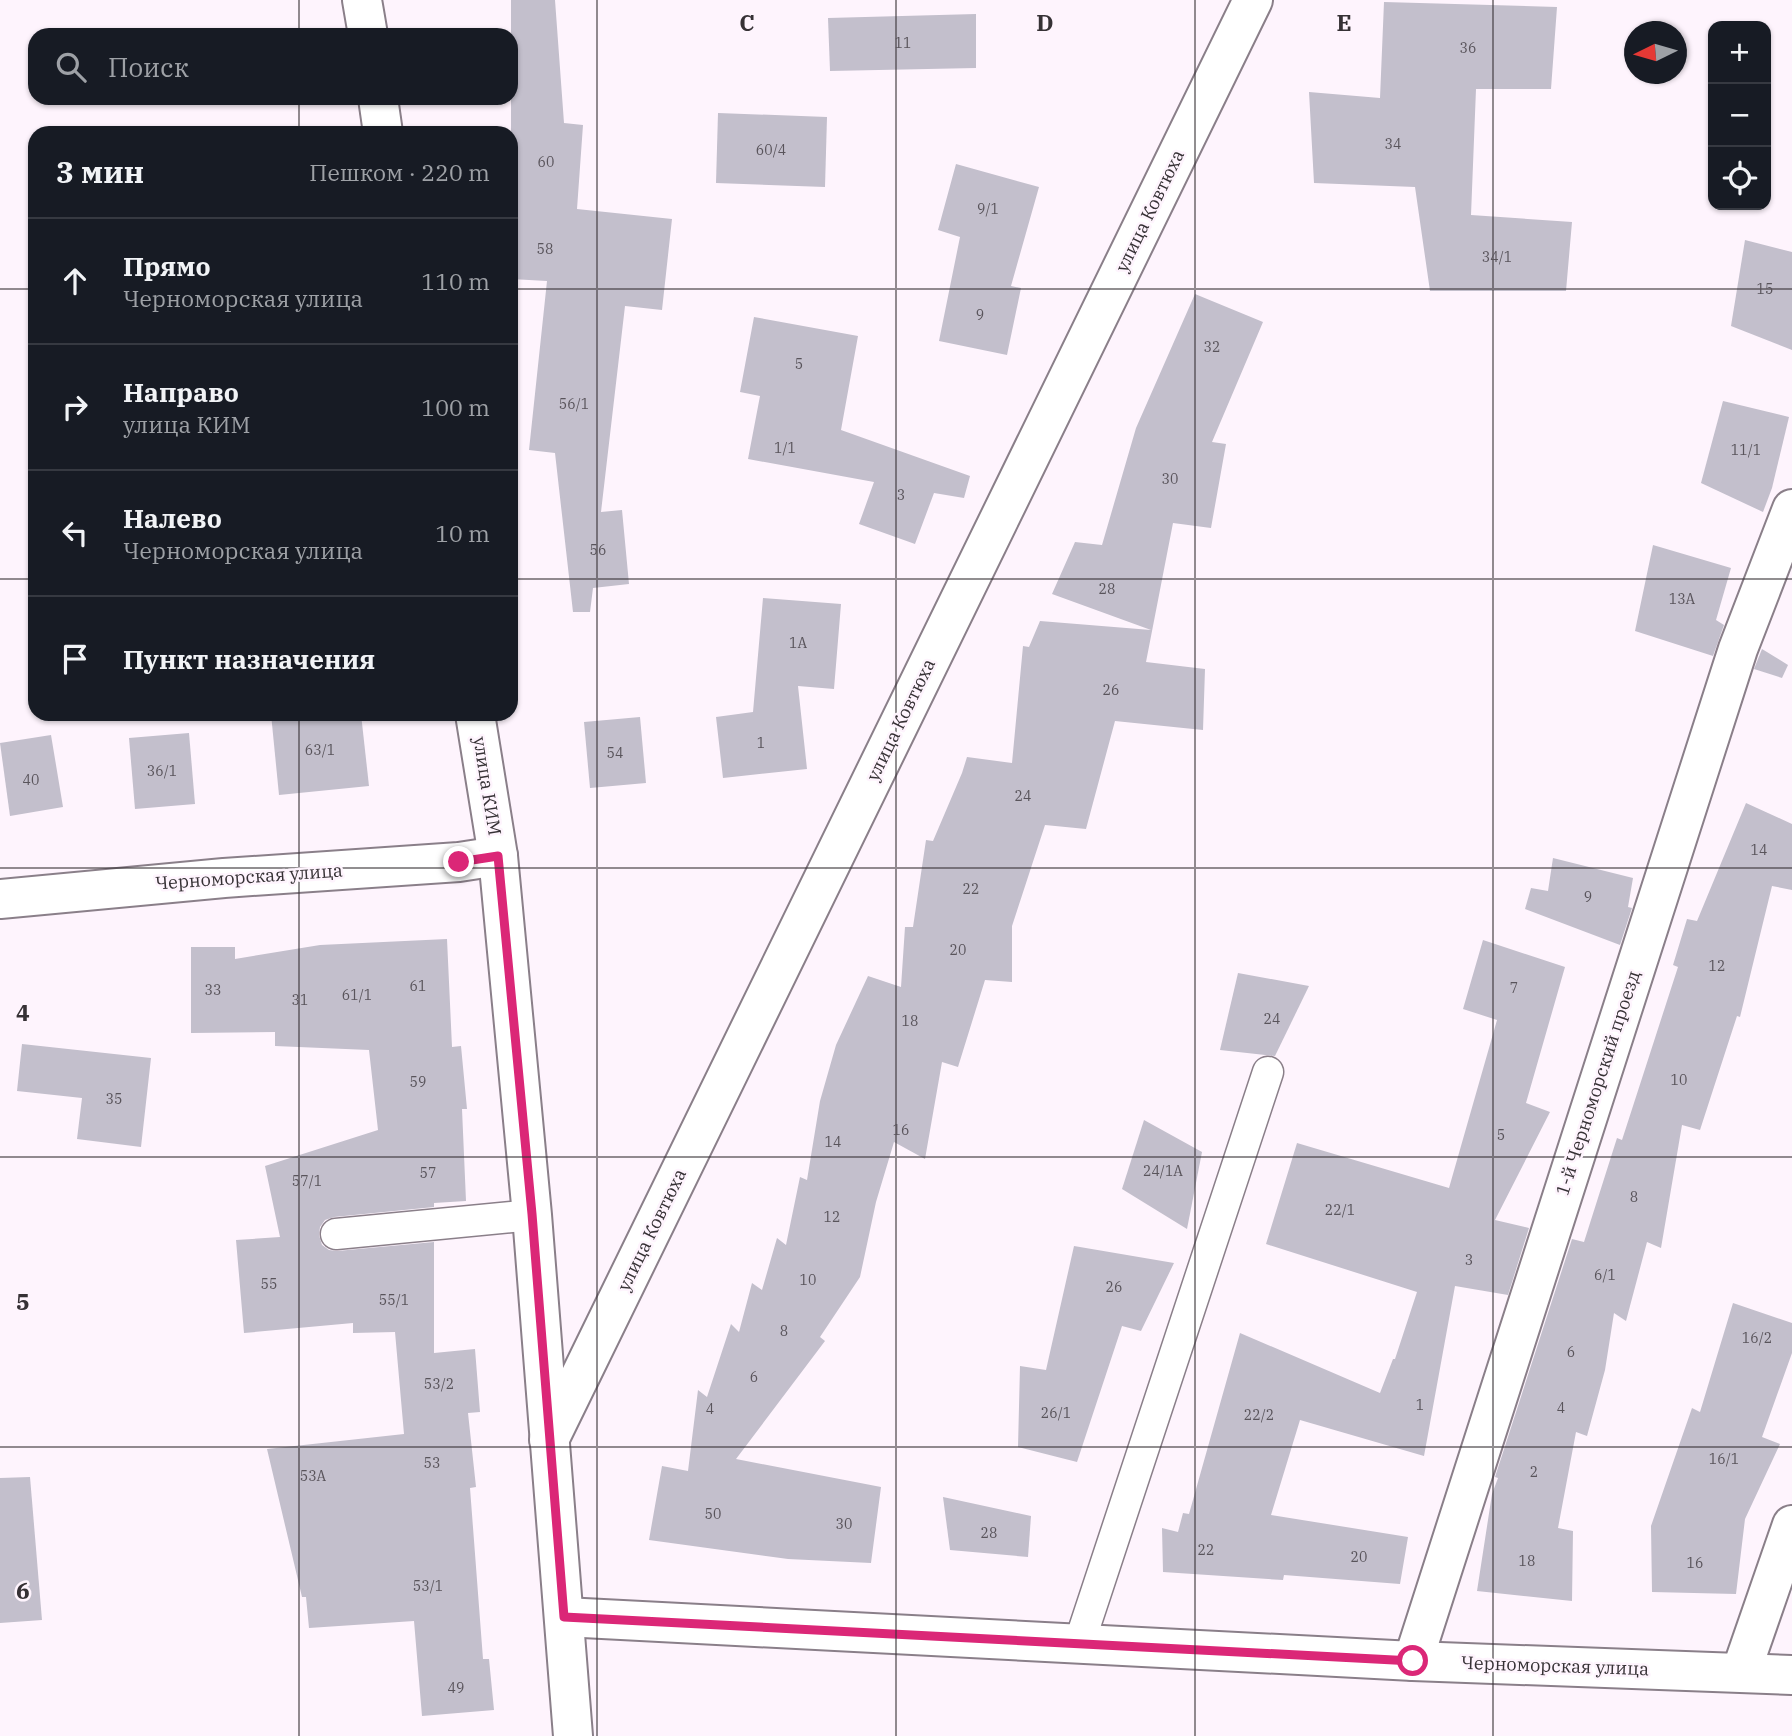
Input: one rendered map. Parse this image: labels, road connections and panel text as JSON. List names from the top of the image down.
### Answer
{
  "streets": {
    "street": [
      "улица Ковтюха",
      "улица КИМ",
      "Черноморская улица",
      "1-й Черноморский проезд"
    ]
  },
  "crossings": [
    ["улица Ковтюха", "улица КИМ"],
    ["улица КИМ", "Черноморская улица"],
    ["Черноморская улица", "1-й Черноморский проезд"]
  ],
  "house_numbers": [
    "11",
    "36",
    "34",
    "60/4",
    "60",
    "9/1",
    "58",
    "34/1",
    "15",
    "9",
    "32",
    "5",
    "56/1",
    "1/1",
    "11/1",
    "30",
    "3",
    "56",
    "28",
    "13А",
    "1А",
    "26",
    "1",
    "63/1",
    "54",
    "36/1",
    "40",
    "24",
    "14",
    "22",
    "9",
    "20",
    "12",
    "61",
    "7",
    "33",
    "61/1",
    "31",
    "24",
    "18",
    "10",
    "59",
    "35",
    "16",
    "5",
    "14",
    "24/1А",
    "57",
    "57/1",
    "8",
    "22/1",
    "12",
    "3",
    "6/1",
    "10",
    "55",
    "26",
    "55/1",
    "8",
    "16/2",
    "6",
    "6",
    "53/2",
    "1",
    "4",
    "4",
    "26/1",
    "22/2",
    "16/1",
    "53",
    "2",
    "53А",
    "50",
    "30",
    "28",
    "22",
    "20",
    "18",
    "16",
    "53/1",
    "49"
  ],
  "north": "left",
  "page": {
    "map_buttons": ["+", "−"],
    "search": "Поиск",
    "heading": ["3 мин", "Пешком · 220 m"],
    "list": [
      ["Прямо", "Черноморская улица", "110 m"],
      ["Направо", "улица КИМ", "100 m"],
      ["Налево", "Черноморская улица", "10 m"],
      "Пункт назначения"
    ]
  },
  "grid": {
    "columns": ["C", "D", "E"],
    "rows": ["4", "5", "6"]
  }
}
